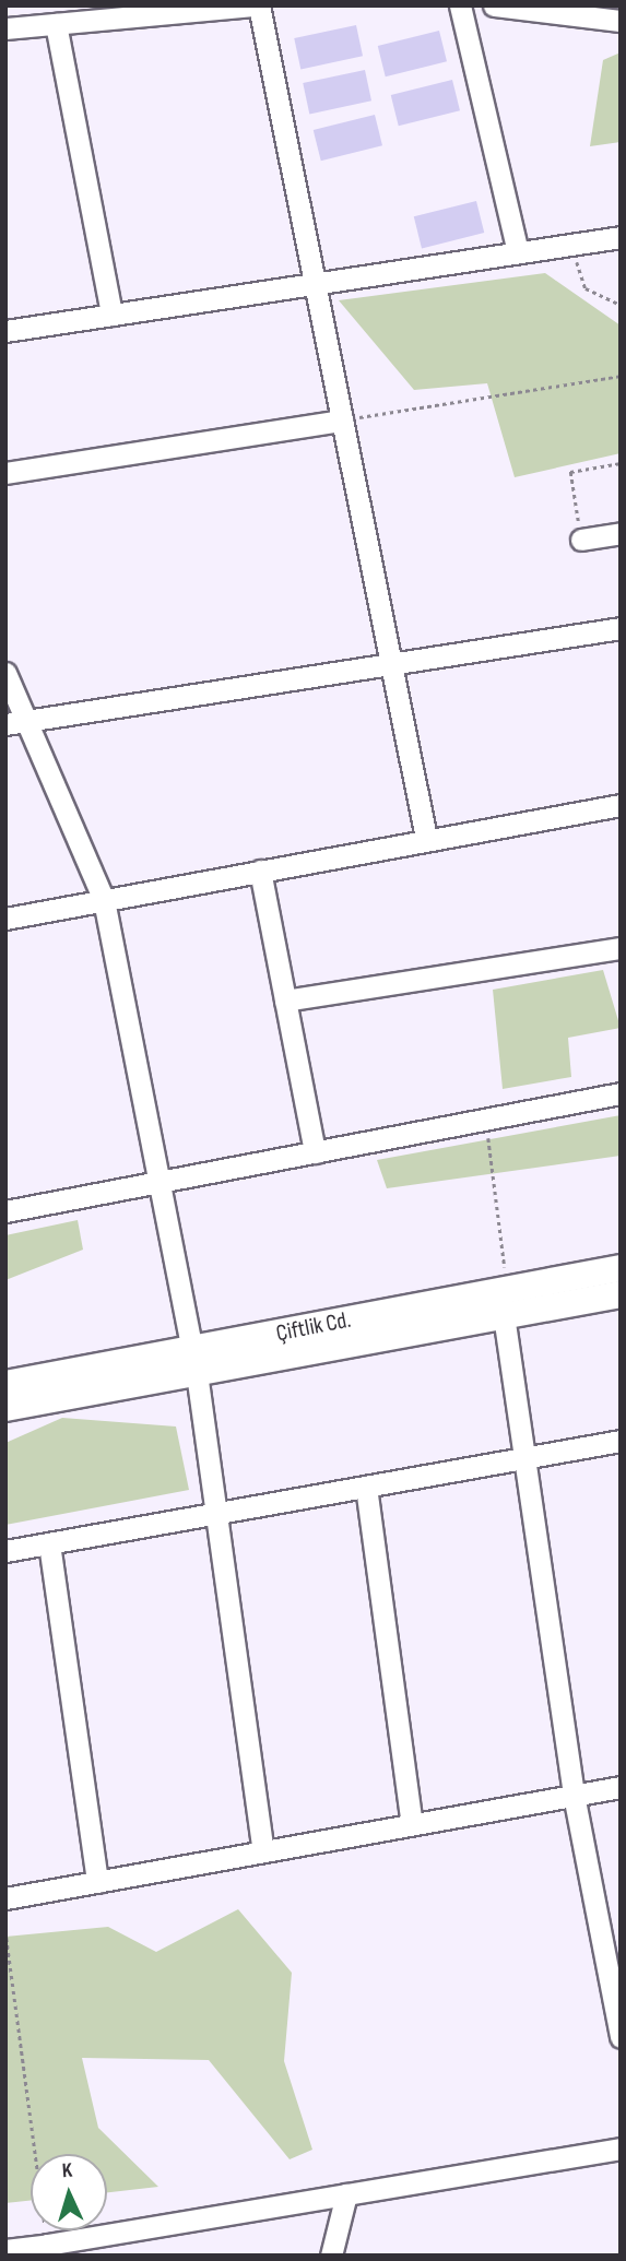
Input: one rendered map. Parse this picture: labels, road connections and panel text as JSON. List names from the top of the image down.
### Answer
{
  "streets": {
    "street": ["Çiftlik Cd."]
  },
  "north": "top"
}
